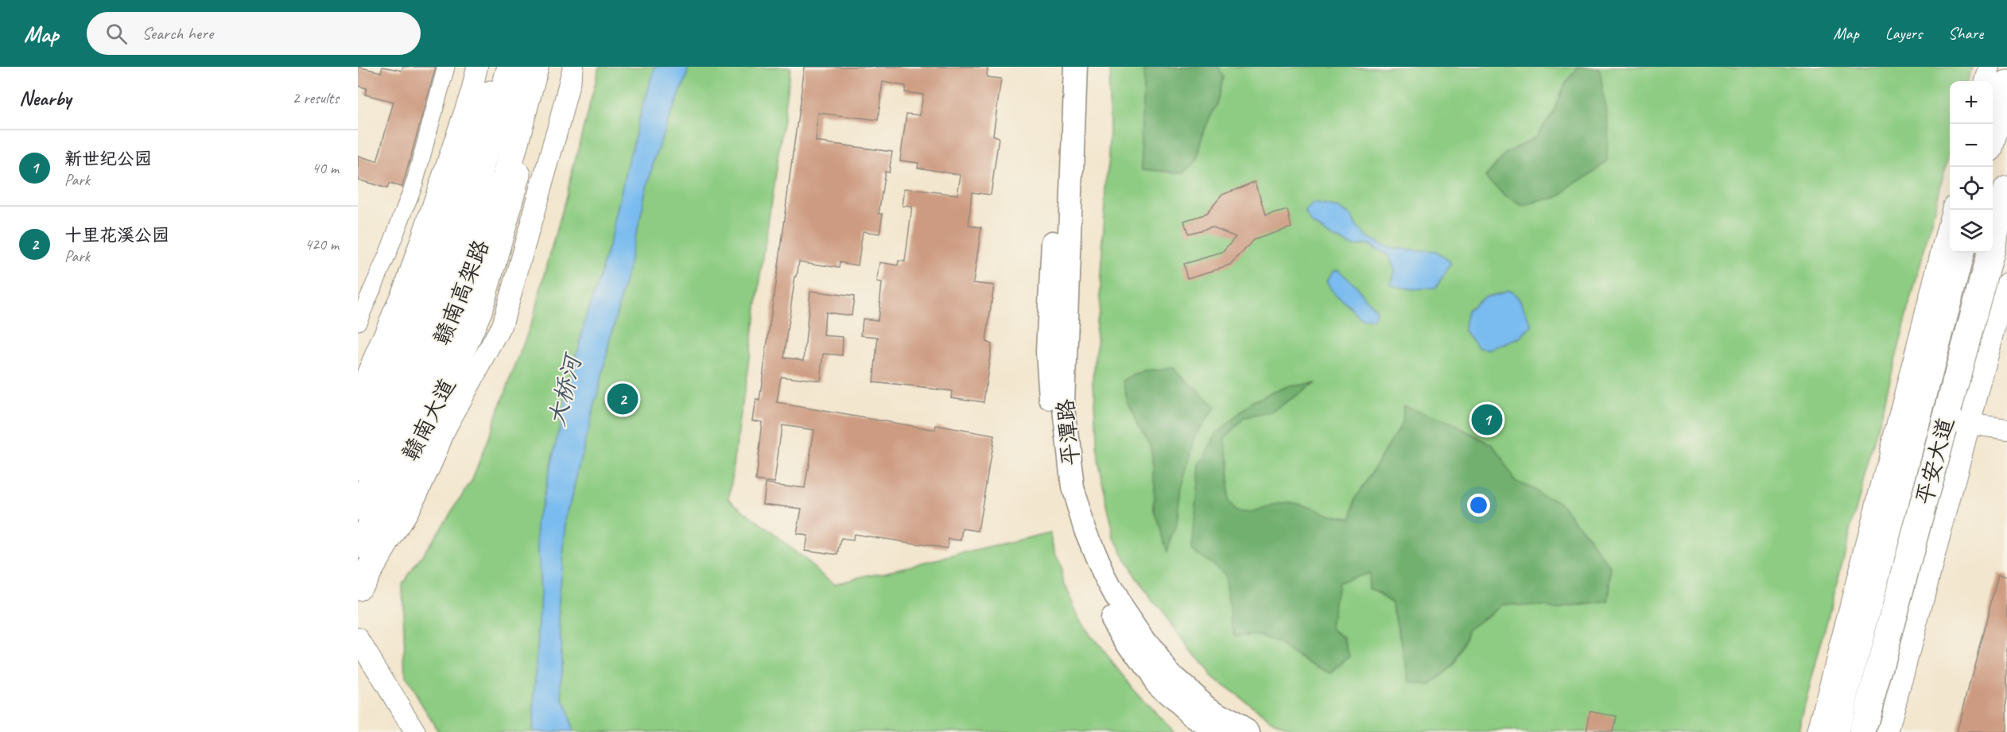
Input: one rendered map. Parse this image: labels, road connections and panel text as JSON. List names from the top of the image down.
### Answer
{
  "streets": {
    "main road": [
      "赣南高架路",
      "赣南大道",
      "平潭路",
      "平安大道"
    ]
  },
  "water": ["大桥河"],
  "page": {
    "header": "Map",
    "search": "Search here",
    "nav": ["Map", "Layers", "Share"],
    "heading": ["Nearby", "2 results"],
    "map_buttons": ["+", "−"],
    "list": [
      {
        "mark": "1",
        "name": "新世纪公园",
        "note": "Park",
        "value": "40 m"
      },
      {
        "mark": "2",
        "name": "十里花溪公园",
        "note": "Park",
        "value": "420 m"
      }
    ],
    "pins": ["2", "1"]
  }
}
